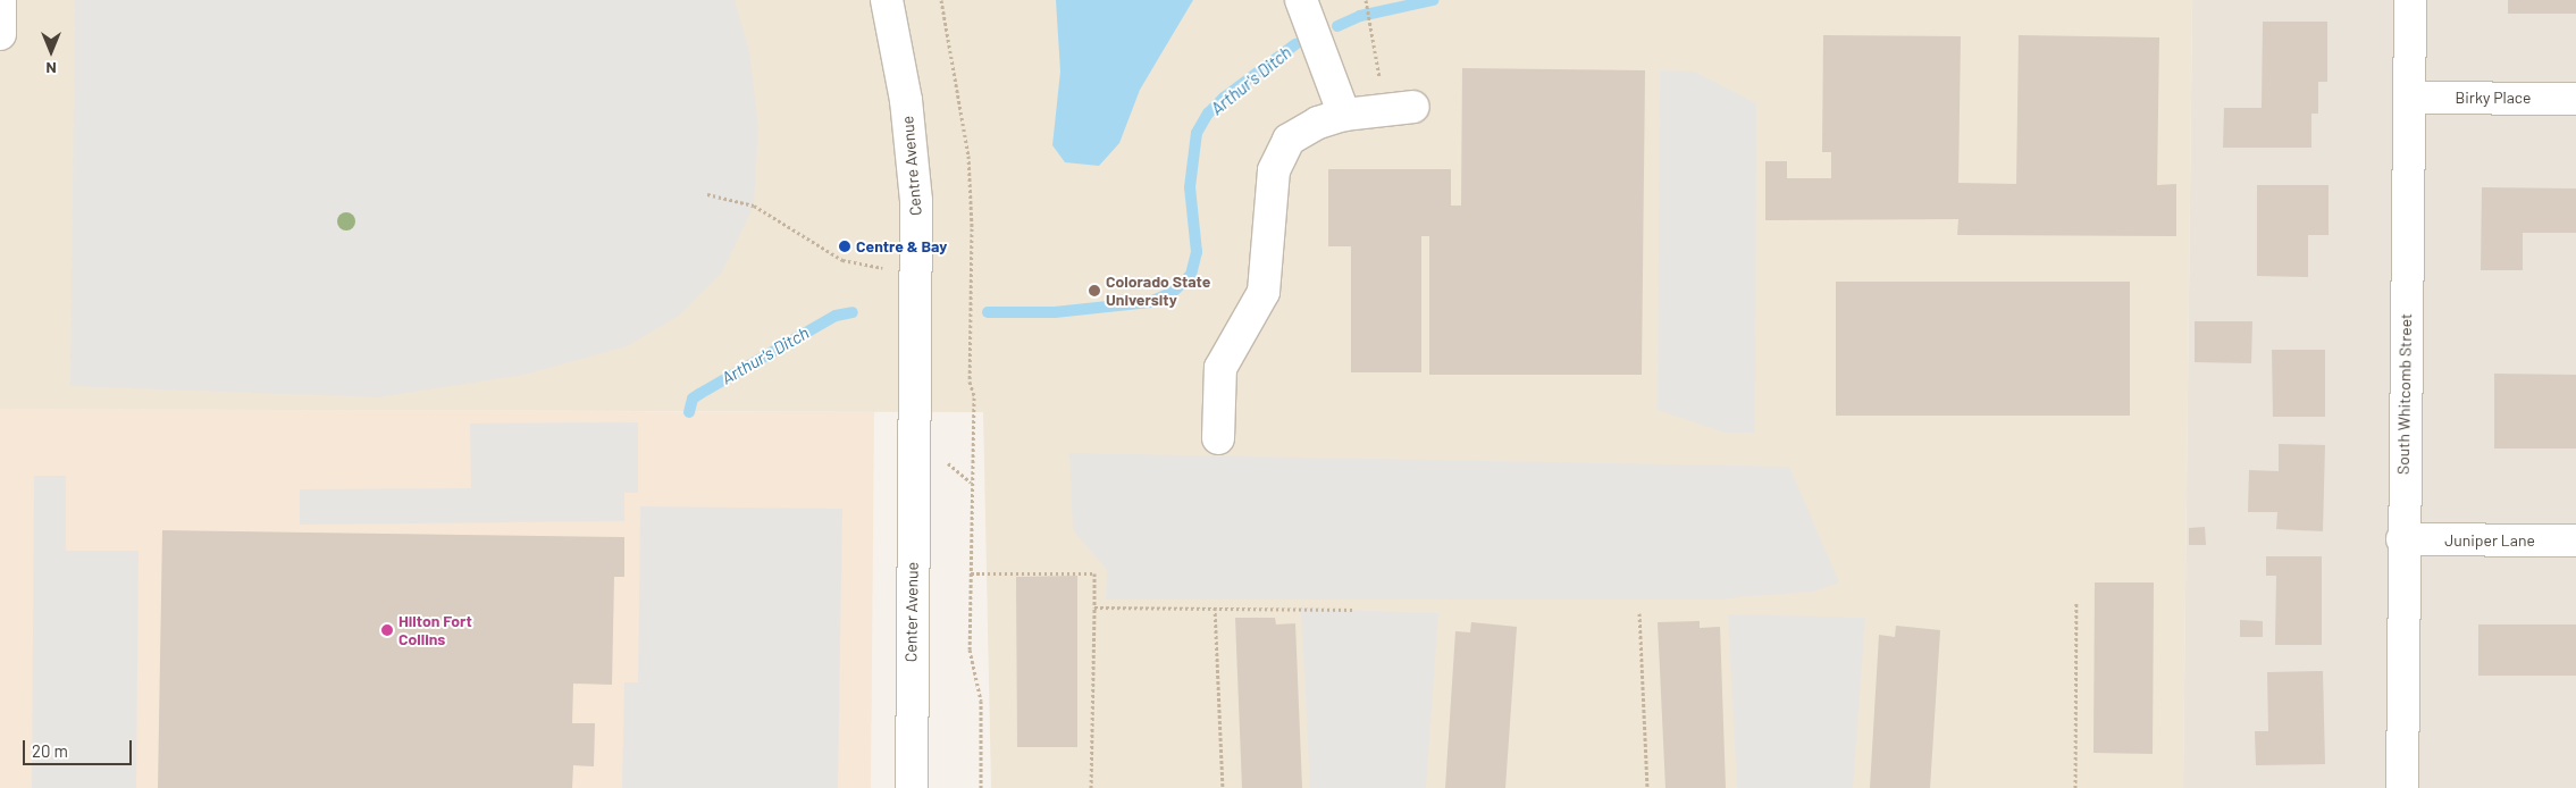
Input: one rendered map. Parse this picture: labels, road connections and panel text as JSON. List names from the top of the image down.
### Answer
{
  "streets": {
    "street": [
      "Birky Place",
      "Centre Avenue",
      "South Whitcomb Street",
      "Juniper Lane",
      "Center Avenue"
    ]
  },
  "crossings": [
    ["Birky Place", "South Whitcomb Street"],
    ["Centre Avenue", "Center Avenue"],
    ["South Whitcomb Street", "Juniper Lane"]
  ],
  "water": ["Arthur's Ditch"],
  "places": ["Centre & Bay", "Colorado State University", "Hilton Fort Collins"],
  "scale_bar": "20 m",
  "north": "bottom"
}
